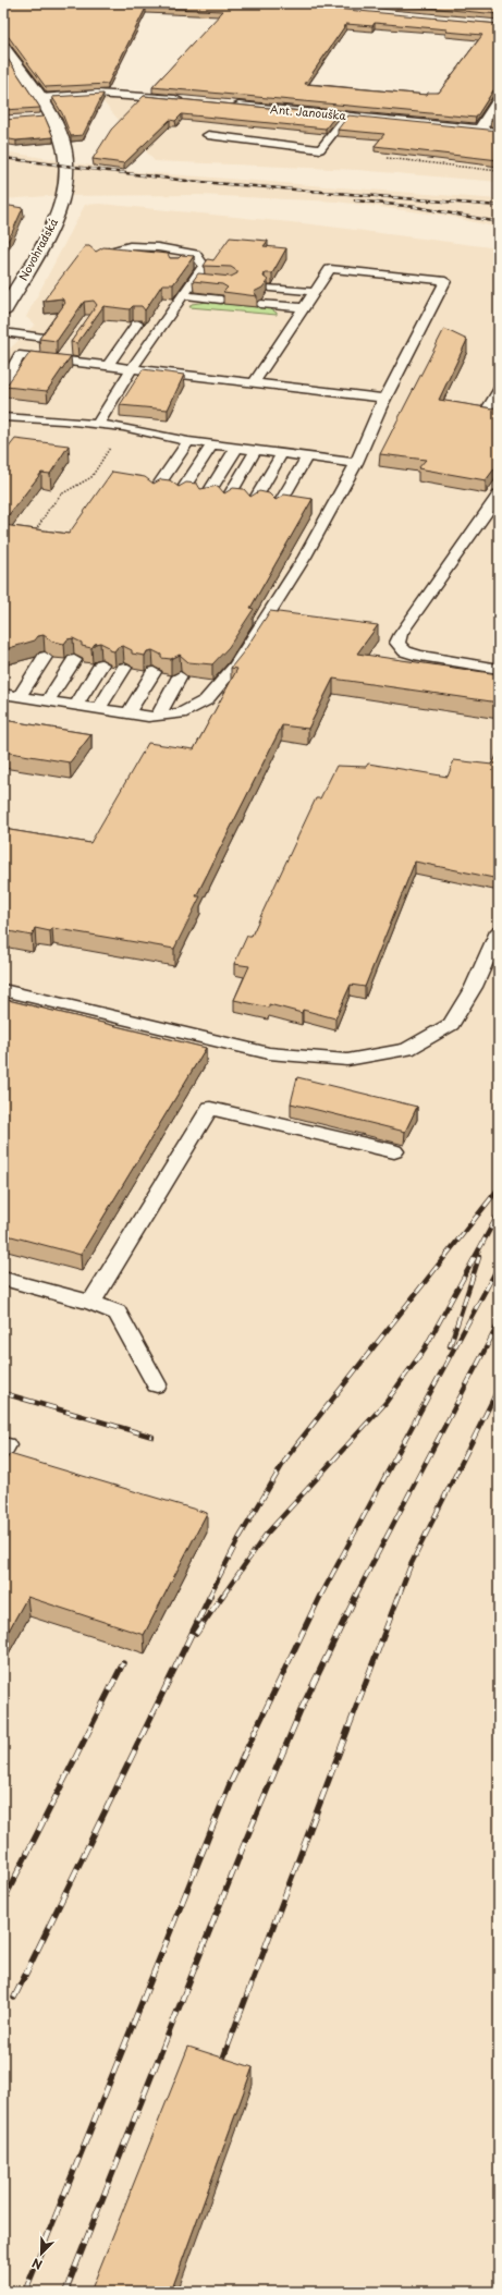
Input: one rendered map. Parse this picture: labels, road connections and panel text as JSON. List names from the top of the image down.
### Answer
{
  "streets": {
    "main road": ["Ant. Janouška", "Novohradská"]
  },
  "north": "bottom left"
}
